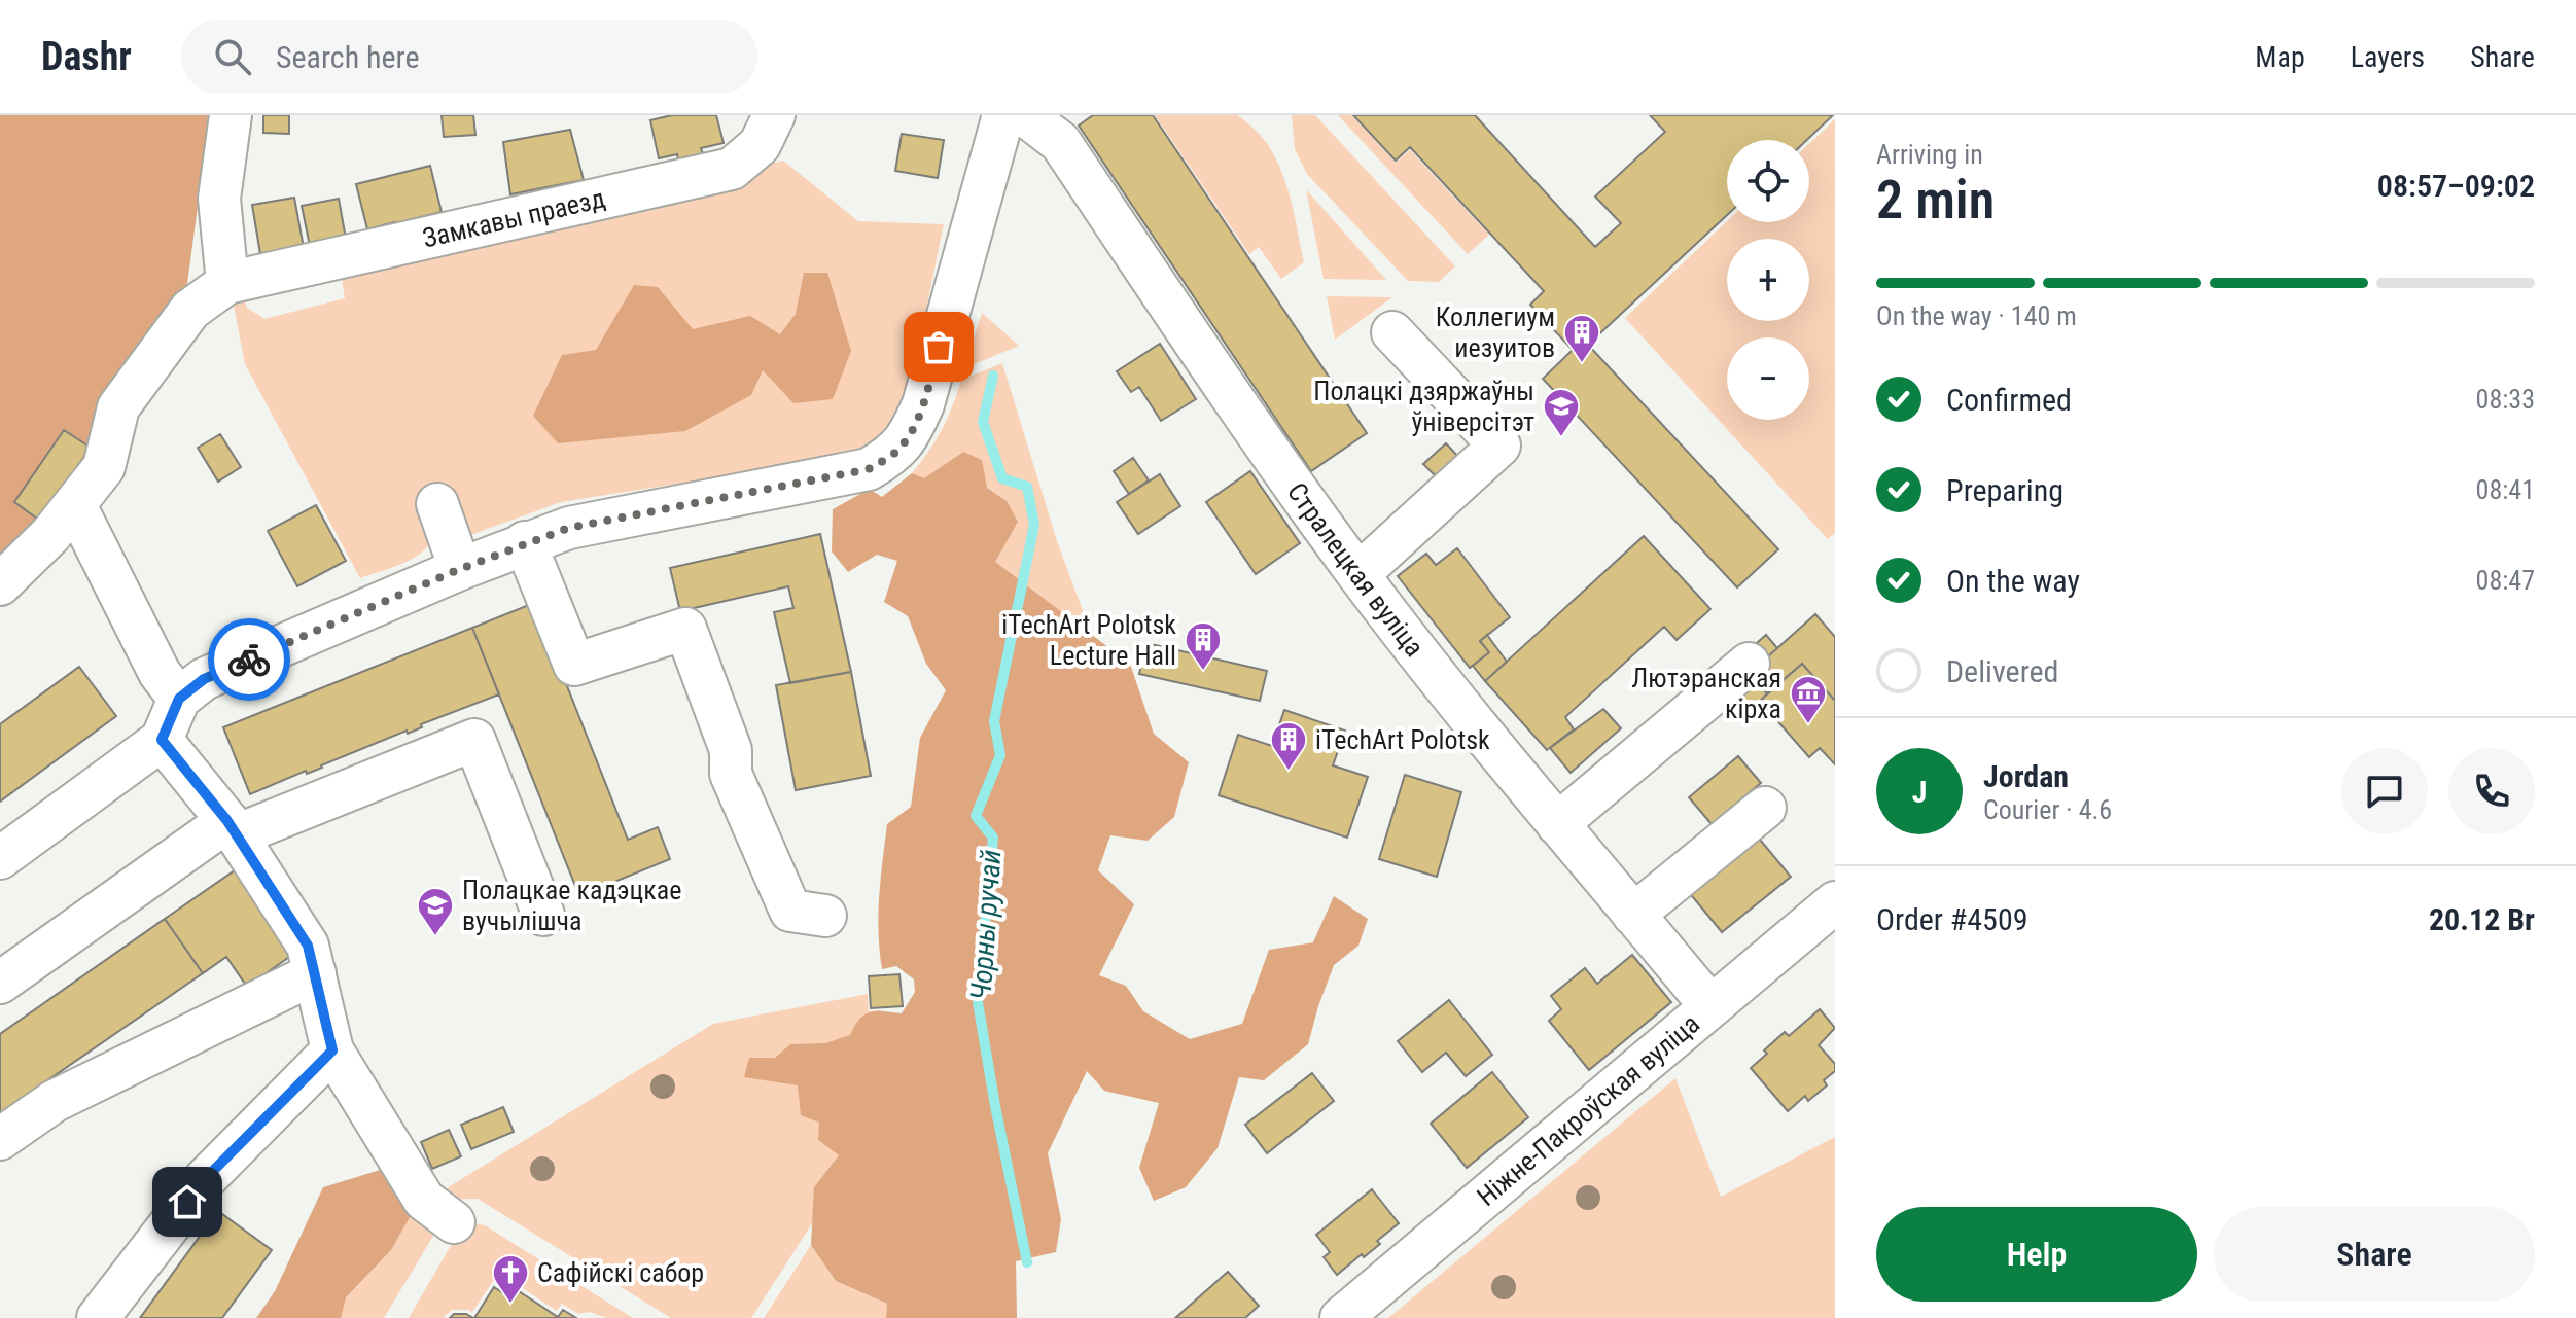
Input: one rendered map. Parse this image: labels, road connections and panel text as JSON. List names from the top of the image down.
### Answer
{
  "streets": {
    "street": ["Замкавы праезд", "Стралецкая вуліца", "Ніжне-Пакроўская вуліца"]
  },
  "crossings": [
    ["Стралецкая вуліца", "Ніжне-Пакроўская вуліца"]
  ],
  "water": ["Чорны ручай"],
  "places": {
    "building": ["Коллегиум иезуитов", "iTechArt Polotsk Lecture Hall", "iTechArt Polotsk"],
    "school or university": ["Полацкі дзяржаўны ўніверсітэт", "Полацкае кадэцкае вучылішча"],
    "museum": ["Лютэранская кірха"],
    "church": ["Сафійскі сабор"]
  },
  "page": {
    "header": "Dashr",
    "search": "Search here",
    "nav": ["Map", "Layers", "Share"],
    "heading": ["2 min", "Arriving in", "08:57–09:02"],
    "panel": [
      "Jordan",
      "Courier · 4.6",
      "Order #4509",
      "20.12 Br"
    ],
    "map_buttons": ["+", "−"],
    "bar": "On the way · 140 m",
    "list": [
      ["Confirmed", "08:33"],
      ["Preparing", "08:41"],
      ["On the way", "08:47"],
      "Delivered"
    ],
    "round": "J",
    "buttons": ["Help", "Share"]
  }
}
